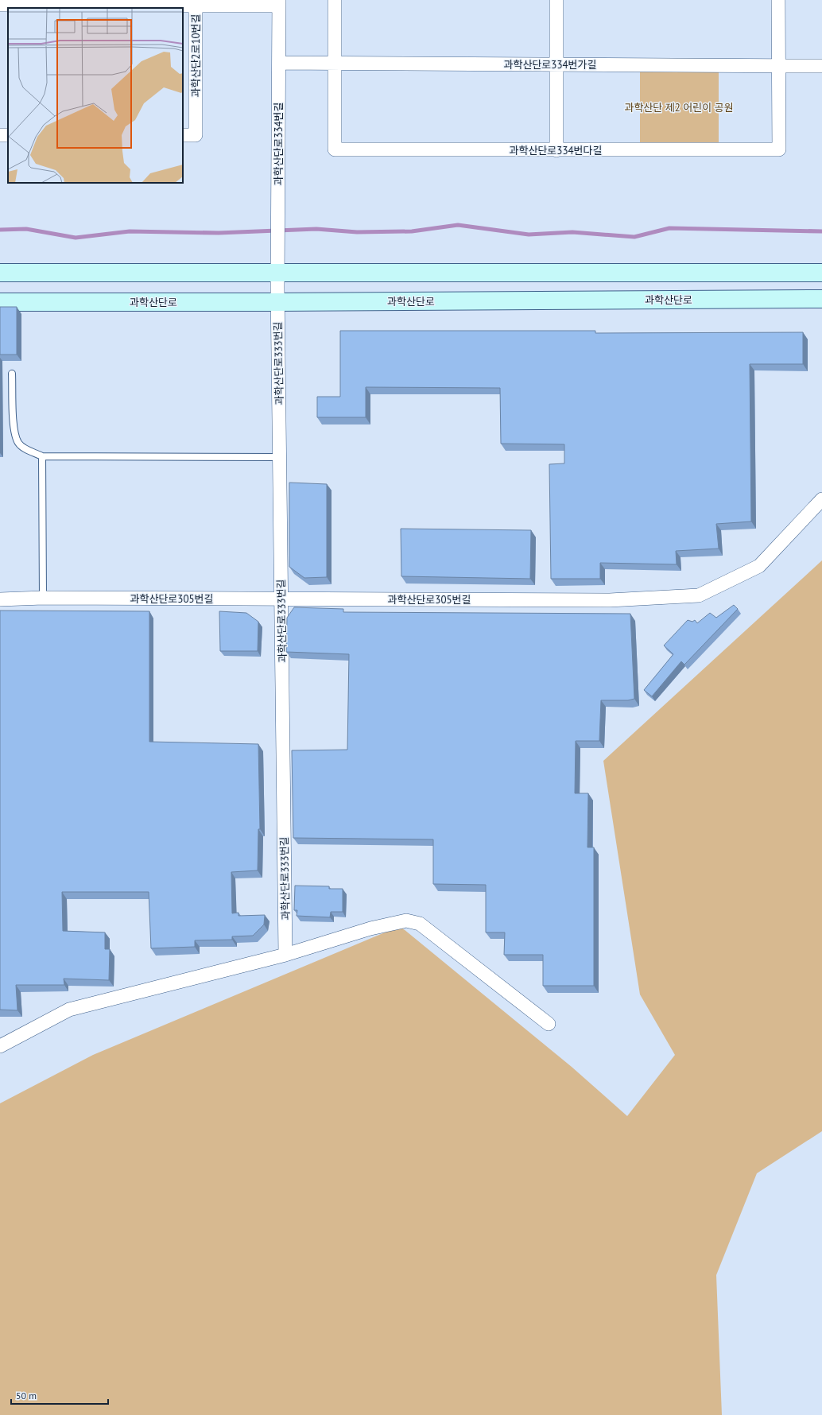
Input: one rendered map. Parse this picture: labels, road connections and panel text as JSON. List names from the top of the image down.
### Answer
{
  "streets": {
    "main road": ["과학산단로"],
    "street": [
      "과학산단2로10번길",
      "과학산단로334번가길",
      "과학산단로334번길",
      "과학산단로334번다길",
      "과학산단로333번길",
      "과학산단로305번길"
    ]
  },
  "crossings": [
    ["과학산단로334번가길", "과학산단로334번길"],
    ["과학산단로334번가길", "과학산단로334번다길"],
    ["과학산단로334번길", "과학산단로"],
    ["과학산단로334번길", "과학산단로333번길"],
    ["과학산단로", "과학산단로333번길"],
    ["과학산단로333번길", "과학산단로305번길"]
  ],
  "parks": ["과학산단 제2 어린이 공원"],
  "scale_bar": "50 m"
}
